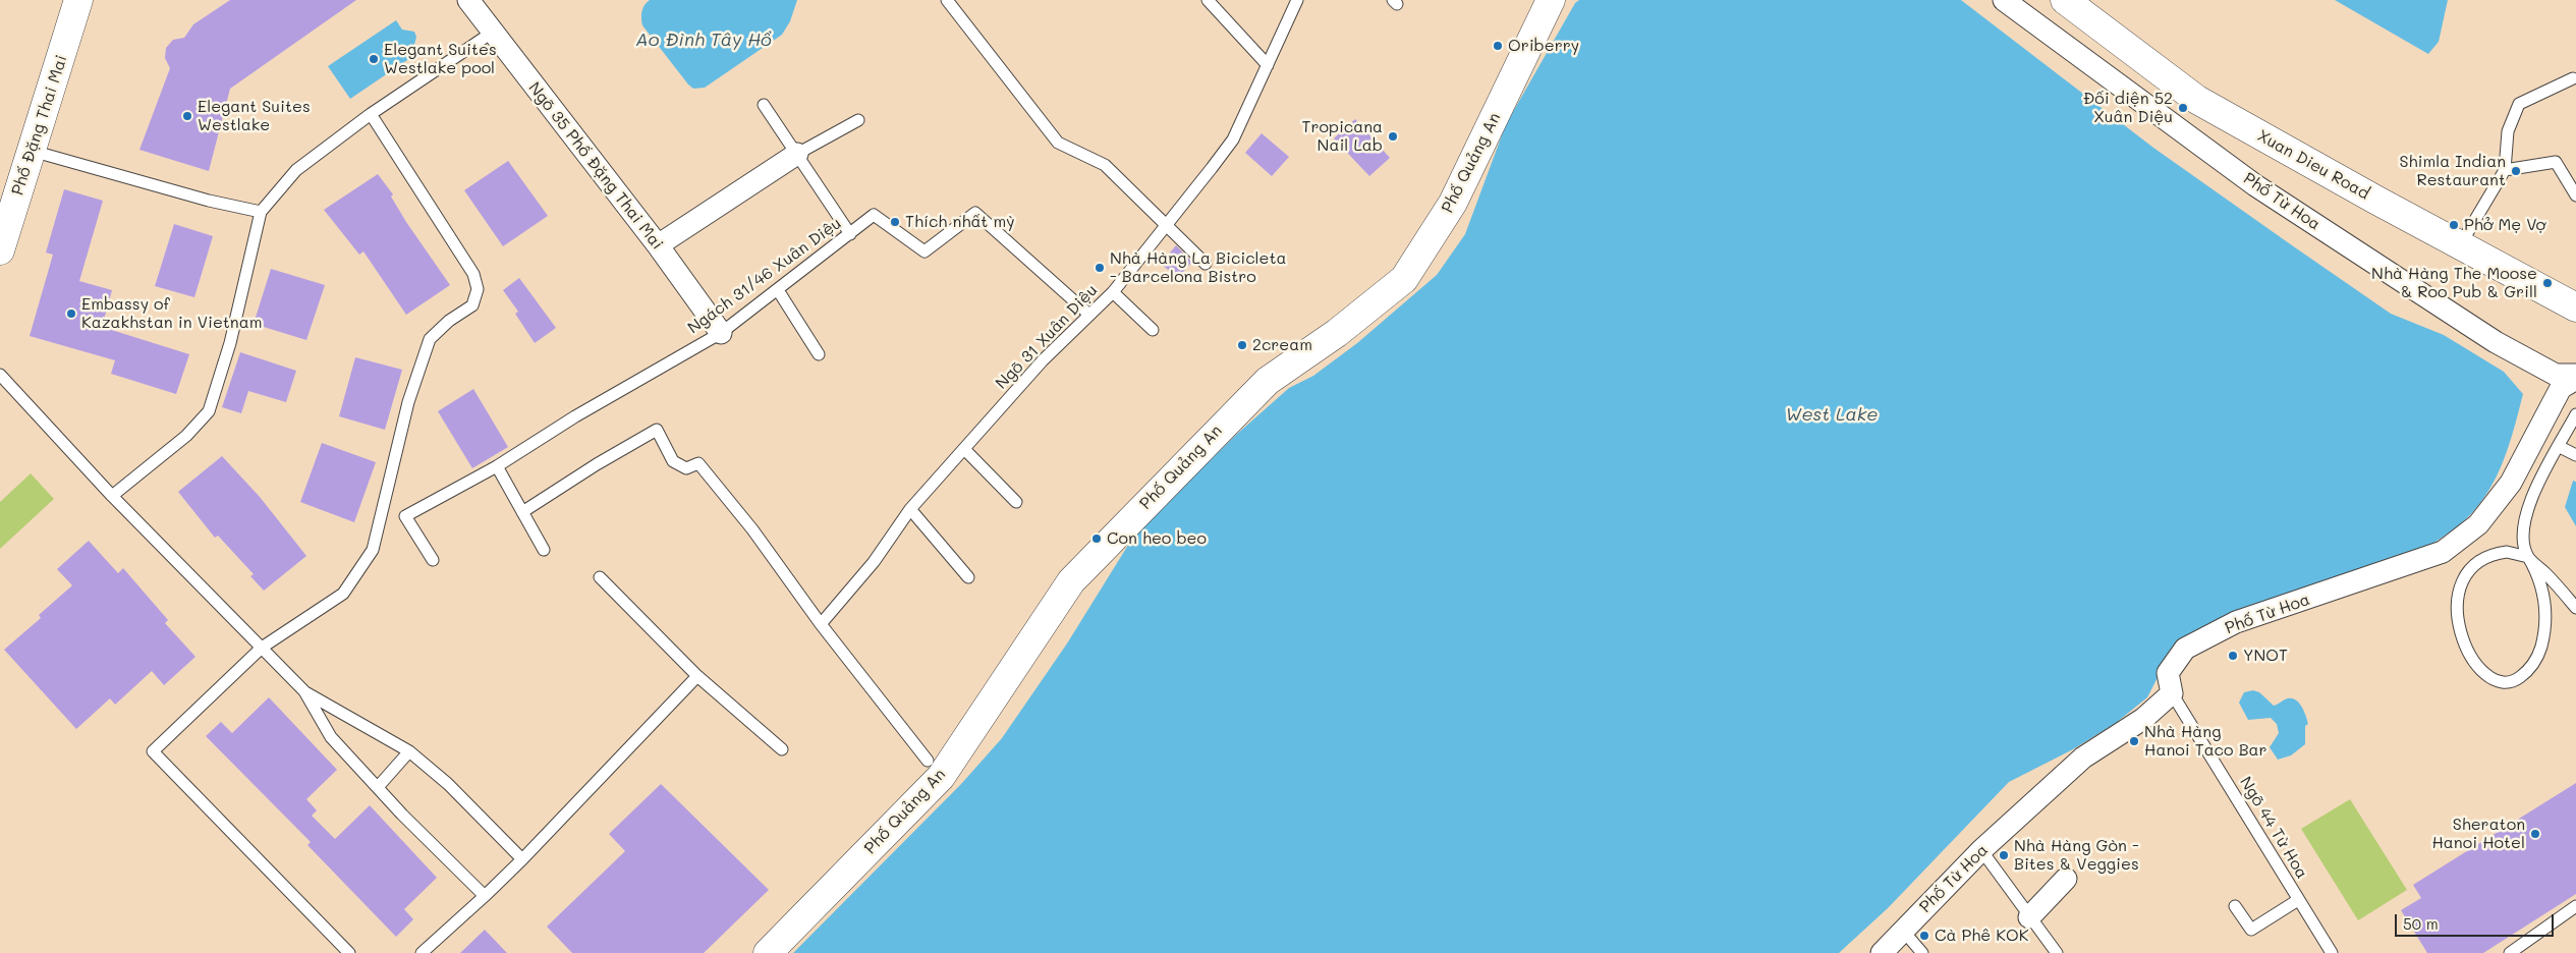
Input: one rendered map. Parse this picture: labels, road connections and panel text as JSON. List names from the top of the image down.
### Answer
{
  "streets": {
    "street": [
      "Phố Đặng Thai Mai",
      "Phố Quảng An",
      "Xuan Dieu Road",
      "Ngõ 35 Phố Đặng Thai Mai",
      "Phố Từ Hoa"
    ],
    "lane": ["Ngách 31/46 Xuân Diệu", "Ngõ 31 Xuân Diệu", "Ngõ 44 Từ Hoa"]
  },
  "crossings": [
    ["Ngõ 35 Phố Đặng Thai Mai", "Ngách 31/46 Xuân Diệu"],
    ["Phố Từ Hoa", "Ngõ 44 Từ Hoa"],
    ["Ngách 31/46 Xuân Diệu", "Ngõ 31 Xuân Diệu"]
  ],
  "water": ["Ao Đình Tây Hồ", "West Lake"],
  "places": [
    "Oriberry",
    "Elegant Suites Westlake pool",
    "Đối diện 52 Xuân Diệu",
    "Elegant Suites Westlake",
    "Tropicana Nail Lab",
    "Shimla Indian Restaurant",
    "Thích nhất mỳ",
    "Phở Mẹ Vợ",
    "Nhà Hàng La Bicicleta - Barcelona Bistro",
    "Nhà Hàng The Moose & Roo Pub & Grill",
    "Embassy of Kazakhstan in Vietnam",
    "2cream",
    "Con heo beo",
    "YNOT",
    "Nhà Hàng Hanoi Taco Bar",
    "Sheraton Hanoi Hotel",
    "Nhà Hàng Gòn - Bites & Veggies",
    "Cà Phê KOK"
  ],
  "scale_bar": "50 m"
}
